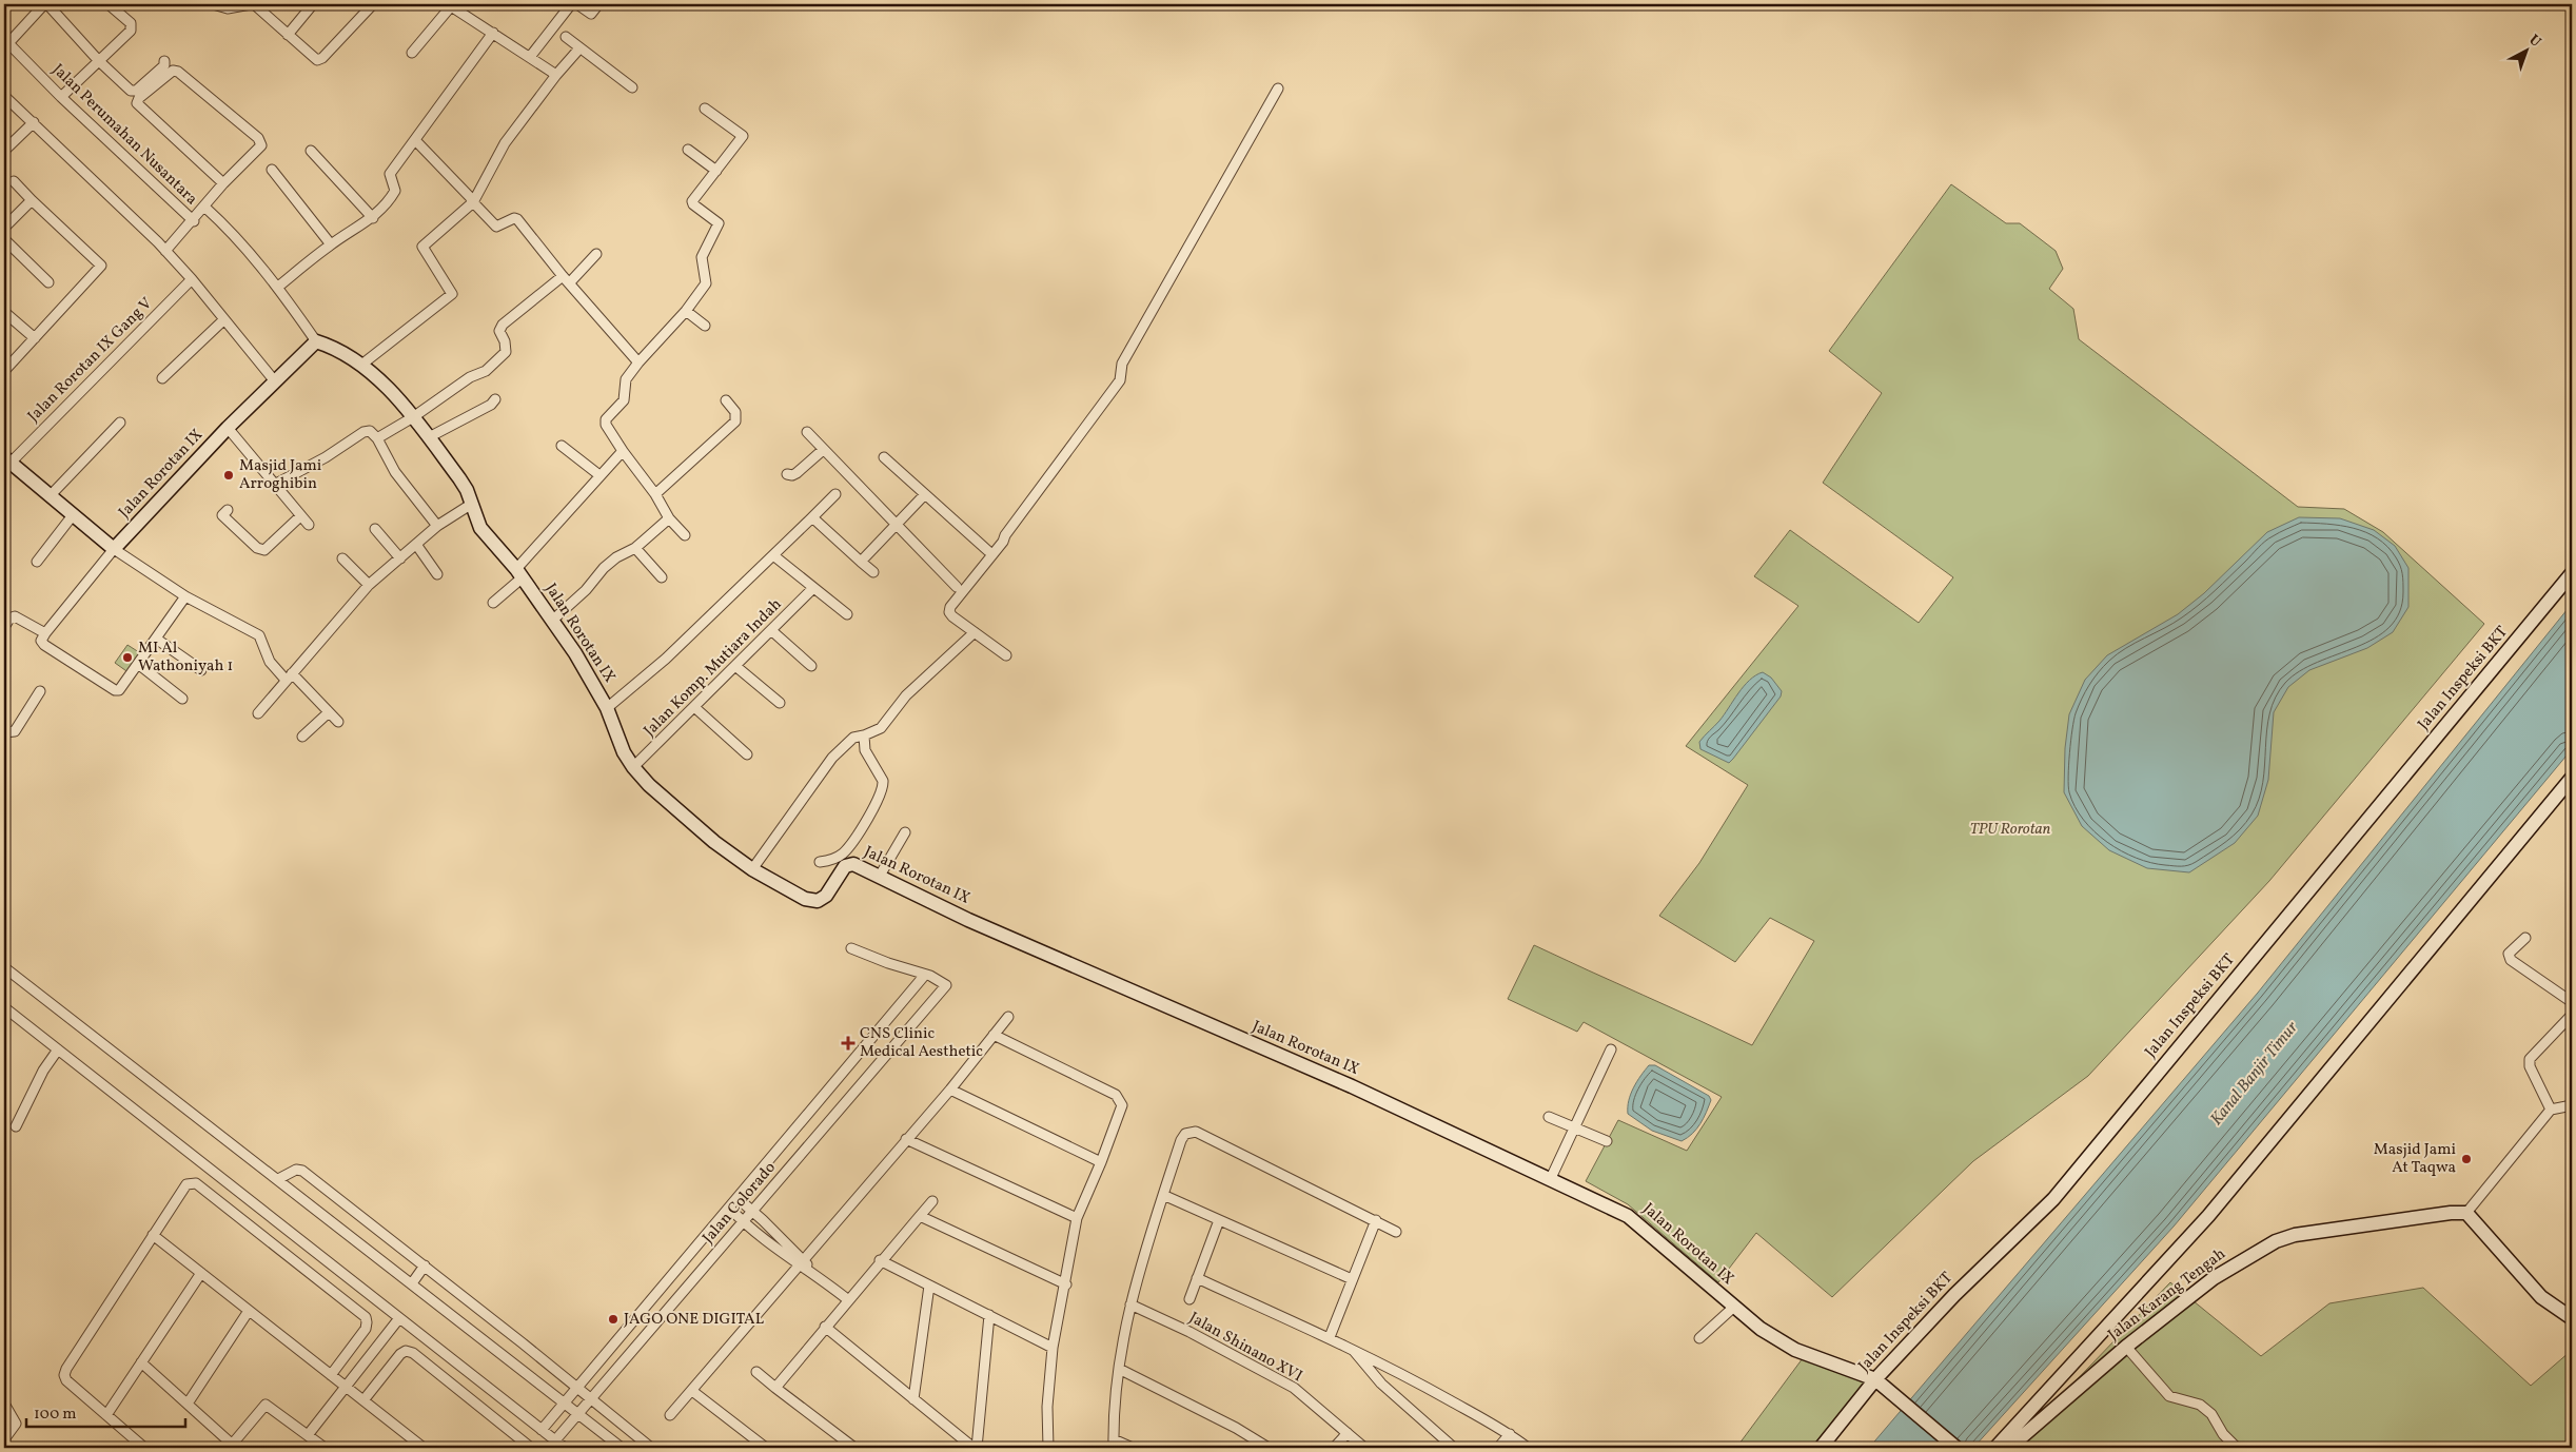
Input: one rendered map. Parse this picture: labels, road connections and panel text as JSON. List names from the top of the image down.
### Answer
{
  "streets": {
    "street": [
      "Jalan Perumahan Nusantara",
      "Jalan Rorotan IX Gang V",
      "Jalan Rorotan IX",
      "Jalan Komp. Mutiara Indah",
      "Jalan Inspeksi BKT",
      "Jalan Colorado",
      "Jalan Karang Tengah",
      "Jalan Shinano XVI"
    ]
  },
  "crossings": [
    ["Jalan Rorotan IX", "Jalan Komp. Mutiara Indah"],
    ["Jalan Rorotan IX", "Jalan Inspeksi BKT"]
  ],
  "water": ["Kanal Banjir Timur"],
  "parks": ["TPU Rorotan"],
  "places": {
    "other": [
      "Masjid Jami Arroghibin",
      "MI Al Wathoniyah 1",
      "Masjid Jami At Taqwa",
      "JAGO ONE DIGITAL"
    ],
    "health": ["CNS Clinic Medical Aesthetic"]
  },
  "scale_bar": "100 m",
  "north": "top right"
}
